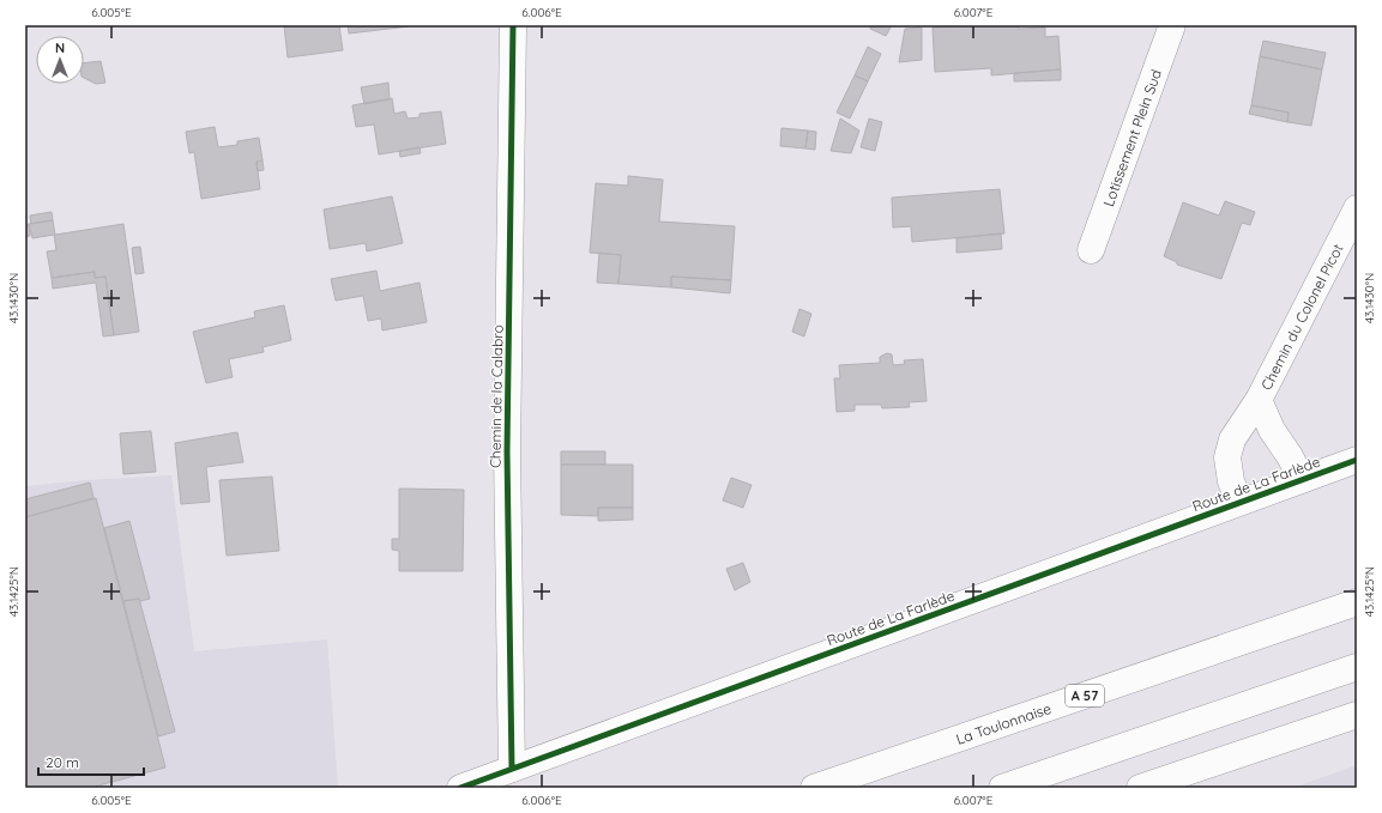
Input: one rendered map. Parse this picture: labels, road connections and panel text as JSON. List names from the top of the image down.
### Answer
{
  "streets": {
    "main road": [
      "Lotissement Plein Sud",
      "Chemin du Colonel Picot",
      "Chemin de la Calabro",
      "Route de La Farlède",
      "A 57",
      "La Toulonnaise"
    ]
  },
  "crossings": [
    ["Chemin du Colonel Picot", "Route de La Farlède"],
    ["Chemin de la Calabro", "Route de La Farlède"]
  ],
  "scale_bar": "20 m",
  "north": "top",
  "coordinates": [
    "6.005°E",
    "6.006°E",
    "6.007°E",
    "43.1430°N",
    "43.1425°N"
  ]
}
